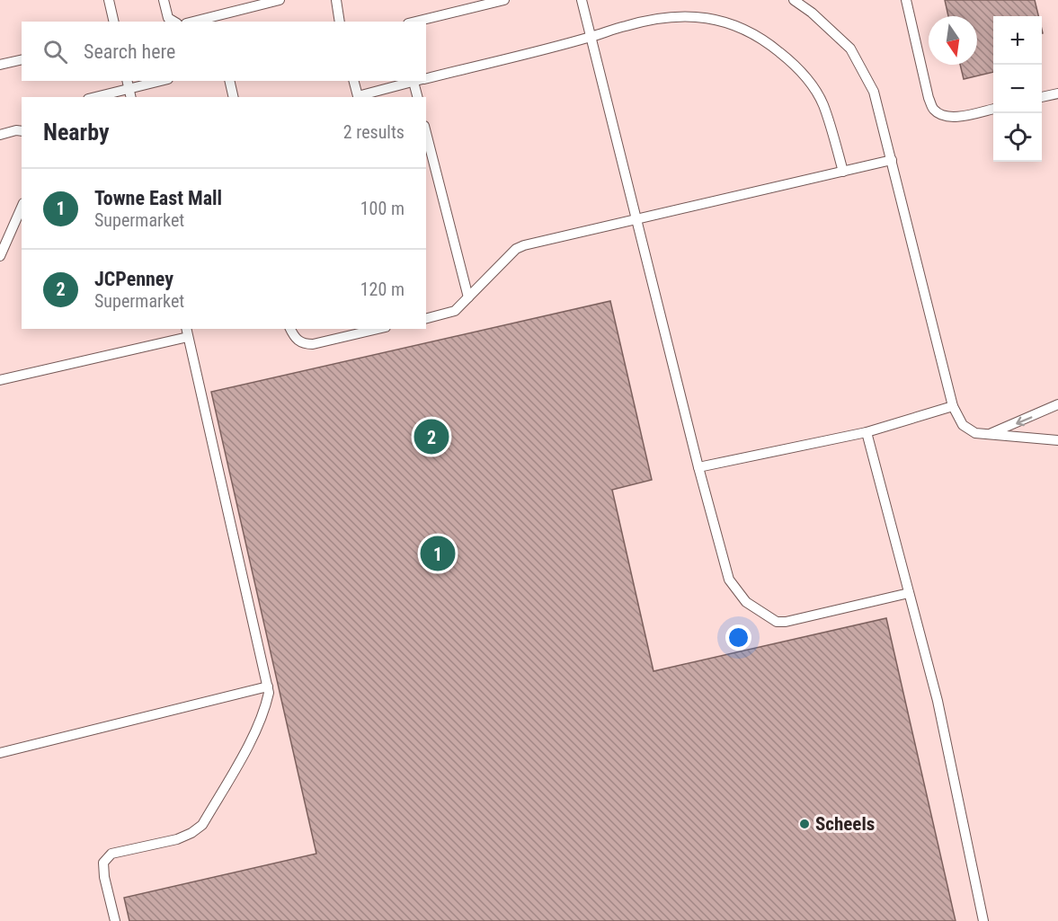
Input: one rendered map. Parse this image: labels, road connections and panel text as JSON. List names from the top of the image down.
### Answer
{
  "places": ["Scheels"],
  "north": "bottom",
  "page": {
    "map_buttons": ["+", "−"],
    "search": "Search here",
    "heading": ["Nearby", "2 results"],
    "list": [
      {
        "mark": "1",
        "name": "Towne East Mall",
        "note": "Supermarket",
        "value": "100 m"
      },
      {
        "mark": "2",
        "name": "JCPenney",
        "note": "Supermarket",
        "value": "120 m"
      }
    ],
    "pins": ["2", "1"]
  }
}
